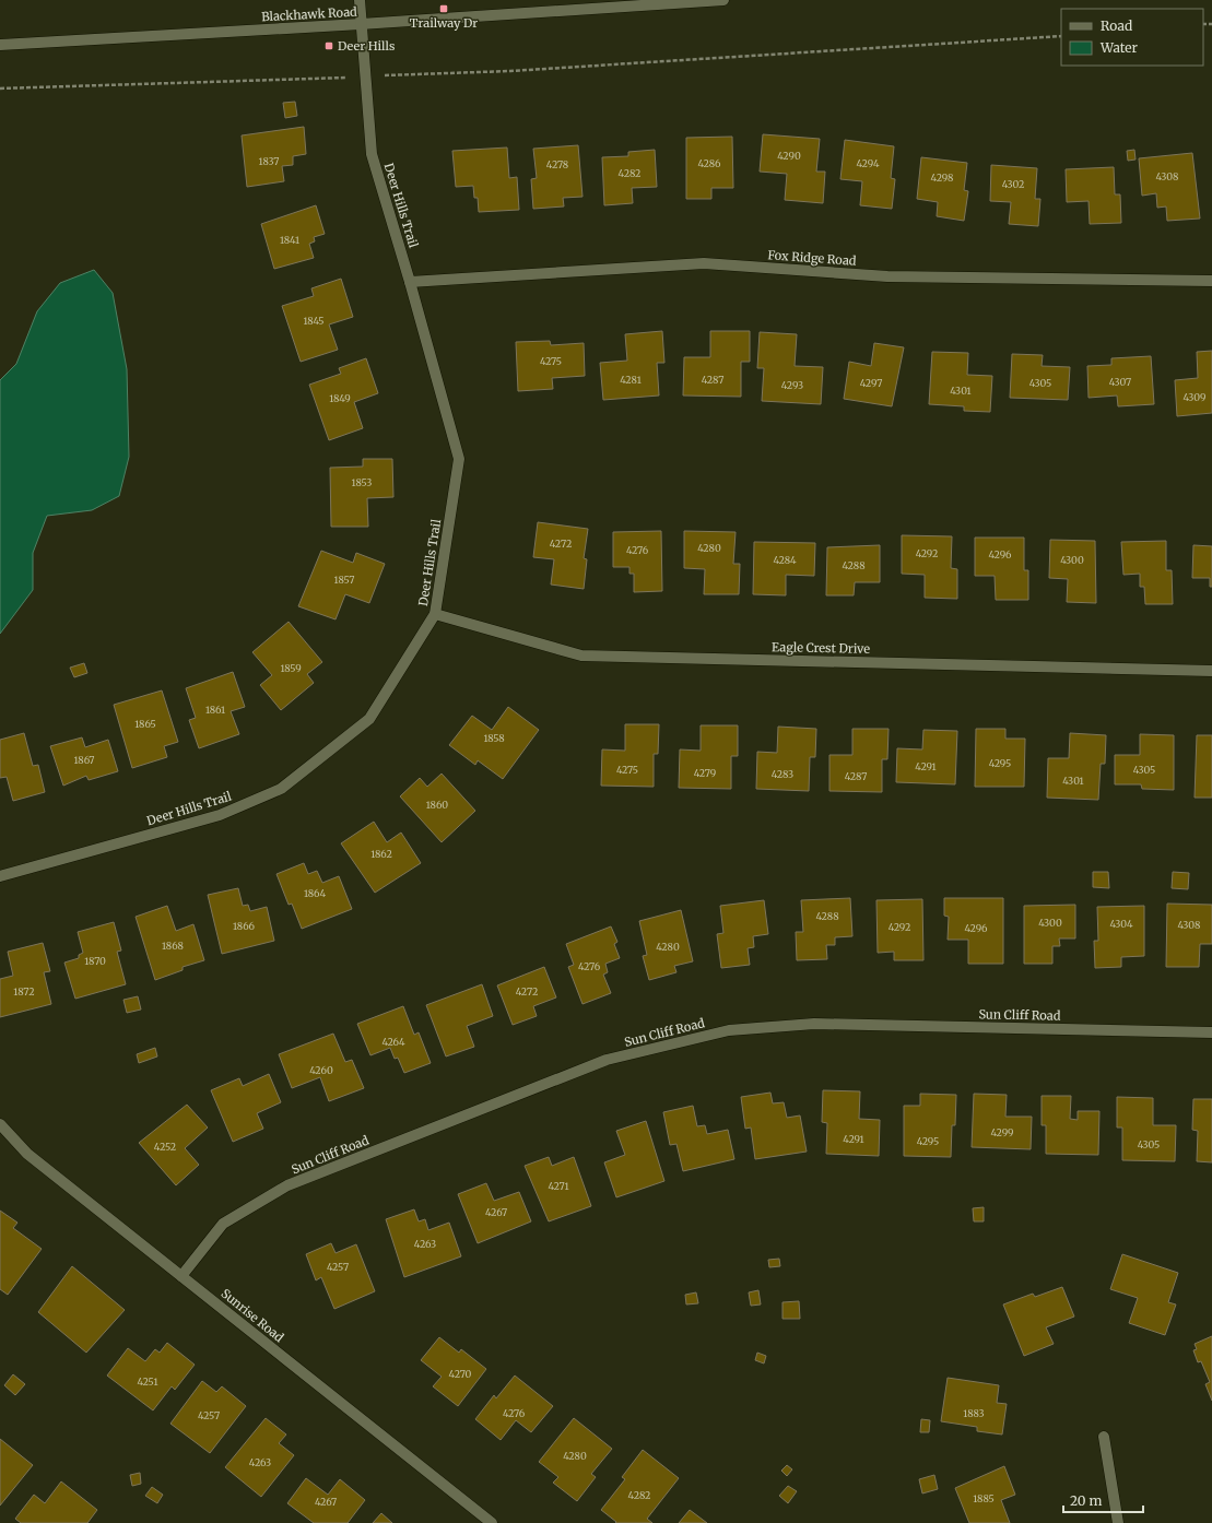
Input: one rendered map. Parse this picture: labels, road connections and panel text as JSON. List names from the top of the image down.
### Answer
{
  "streets": {
    "street": [
      "Blackhawk Road",
      "Deer Hills Trail",
      "Fox Ridge Road",
      "Eagle Crest Drive",
      "Sun Cliff Road",
      "Sunrise Road"
    ]
  },
  "crossings": [
    ["Blackhawk Road", "Deer Hills Trail"],
    ["Deer Hills Trail", "Fox Ridge Road"],
    ["Deer Hills Trail", "Eagle Crest Drive"],
    ["Sun Cliff Road", "Sunrise Road"]
  ],
  "places": {
    "transit": ["Trailway Dr", "Deer Hills"]
  },
  "house_numbers": [
    "4290",
    "1837",
    "4286",
    "4294",
    "4278",
    "4282",
    "4308",
    "4298",
    "4302",
    "1841",
    "1845",
    "4275",
    "4281",
    "4287",
    "4307",
    "4297",
    "4305",
    "4293",
    "4301",
    "4309",
    "1849",
    "1853",
    "4272",
    "4280",
    "4276",
    "4292",
    "4296",
    "4284",
    "4300",
    "4288",
    "1857",
    "1859",
    "1861",
    "1865",
    "1858",
    "1867",
    "4295",
    "4291",
    "4275",
    "4305",
    "4279",
    "4283",
    "4287",
    "4301",
    "1860",
    "1862",
    "1864",
    "4288",
    "4300",
    "4304",
    "4308",
    "1866",
    "4292",
    "4296",
    "1868",
    "4280",
    "1870",
    "4276",
    "1872",
    "4272",
    "4264",
    "4260",
    "4299",
    "4291",
    "4295",
    "4305",
    "4252",
    "4271",
    "4267",
    "4263",
    "4257",
    "4270",
    "4251",
    "4276",
    "1883",
    "4257",
    "4280",
    "4263",
    "4282",
    "1885",
    "4267"
  ],
  "legend": ["Road", "Water"],
  "scale_bar": "20 m"
}
